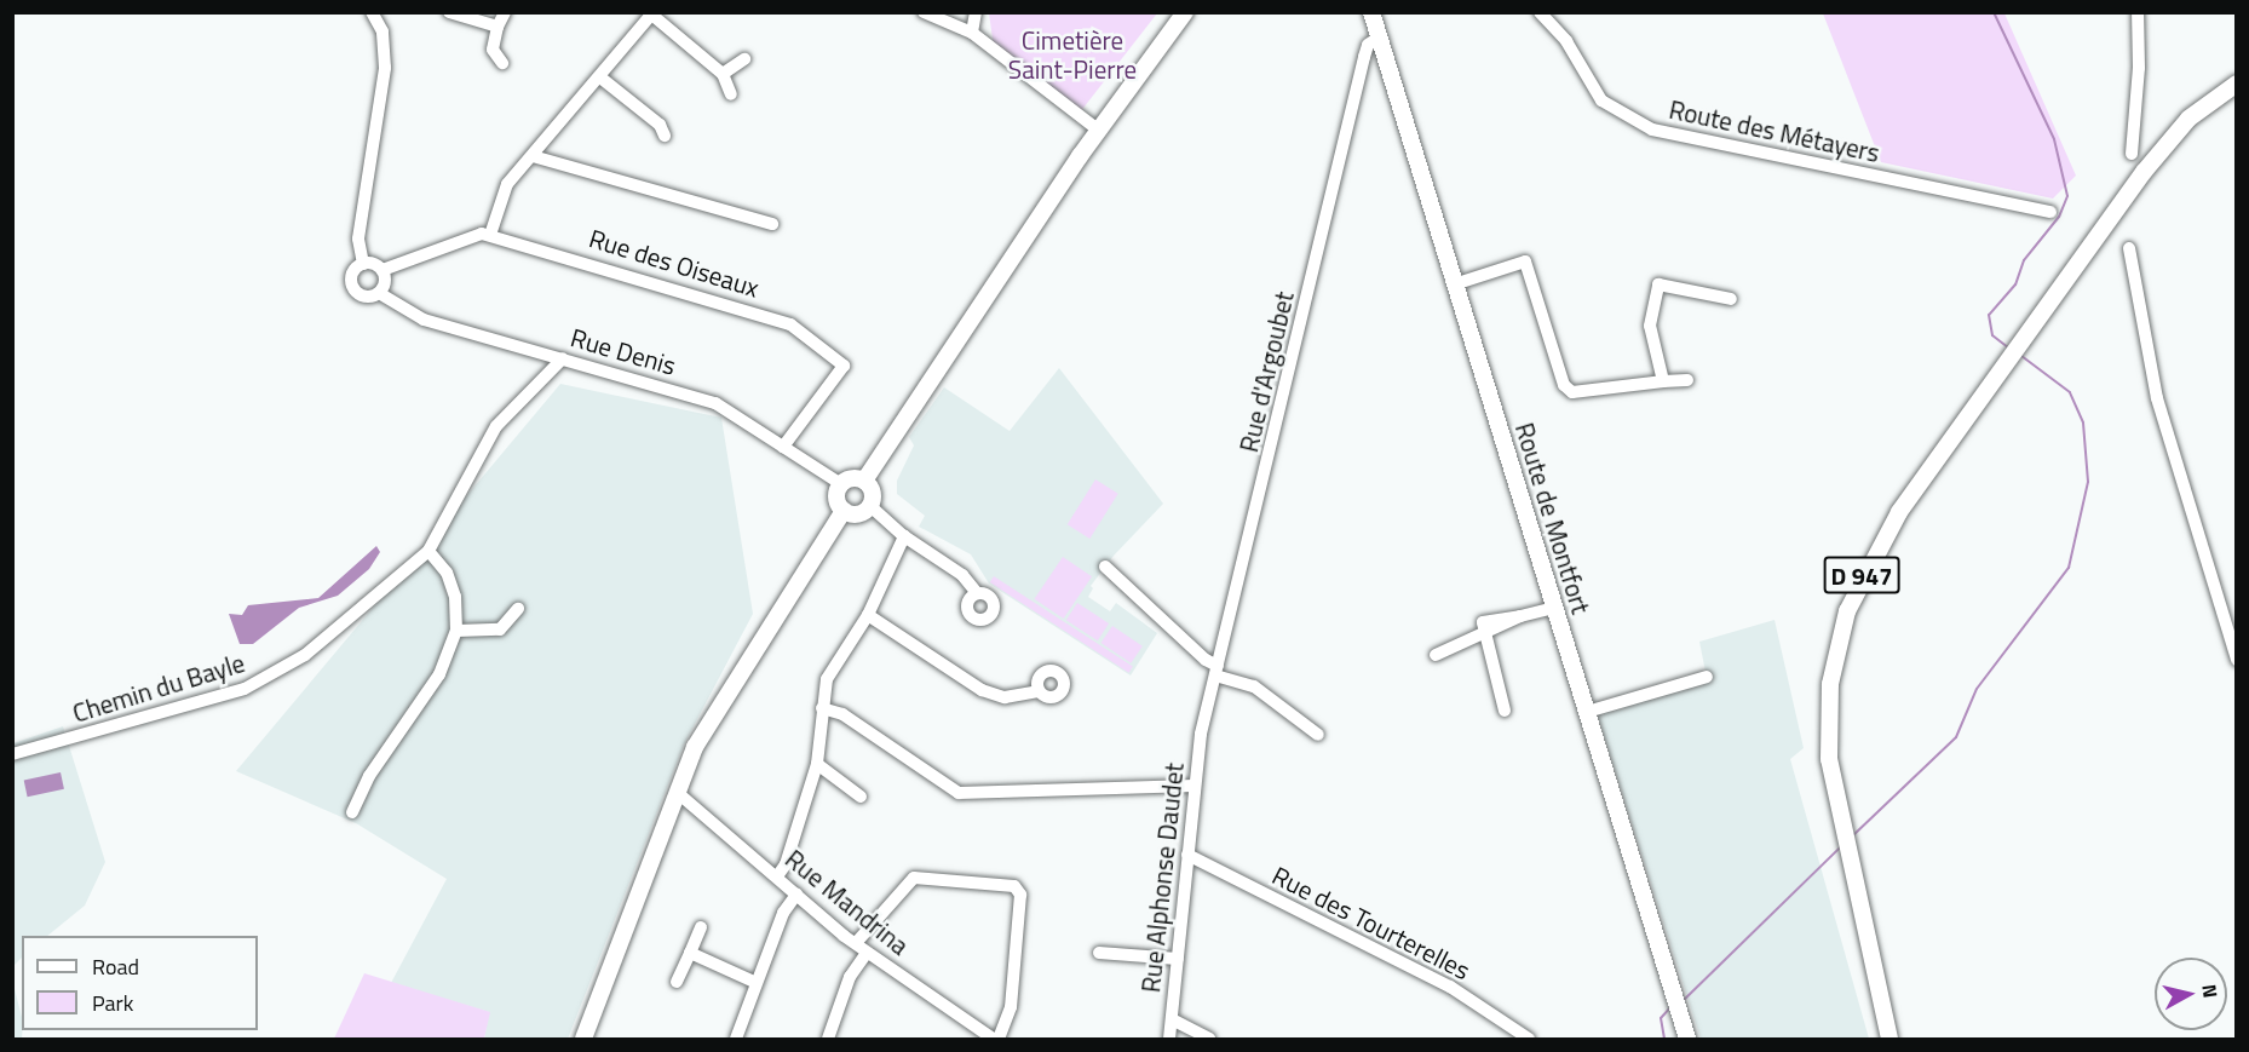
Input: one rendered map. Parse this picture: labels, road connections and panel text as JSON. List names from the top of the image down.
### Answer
{
  "streets": {
    "main road": ["Route de Montfort", "D 947"],
    "street": [
      "Route des Métayers",
      "Rue des Oiseaux",
      "Rue Denis",
      "Rue d'Argoubet",
      "Chemin du Bayle",
      "Rue Alphonse Daudet",
      "Rue Mandrina",
      "Rue des Tourterelles"
    ]
  },
  "crossings": [
    ["Rue des Oiseaux", "Rue Denis"],
    ["Rue Denis", "Chemin du Bayle"],
    ["Rue d'Argoubet", "Route de Montfort"],
    ["Rue d'Argoubet", "Rue Alphonse Daudet"],
    ["Rue Alphonse Daudet", "Rue des Tourterelles"]
  ],
  "parks": ["Cimetière Saint-Pierre"],
  "legend": ["Road", "Park"],
  "north": "right"
}
